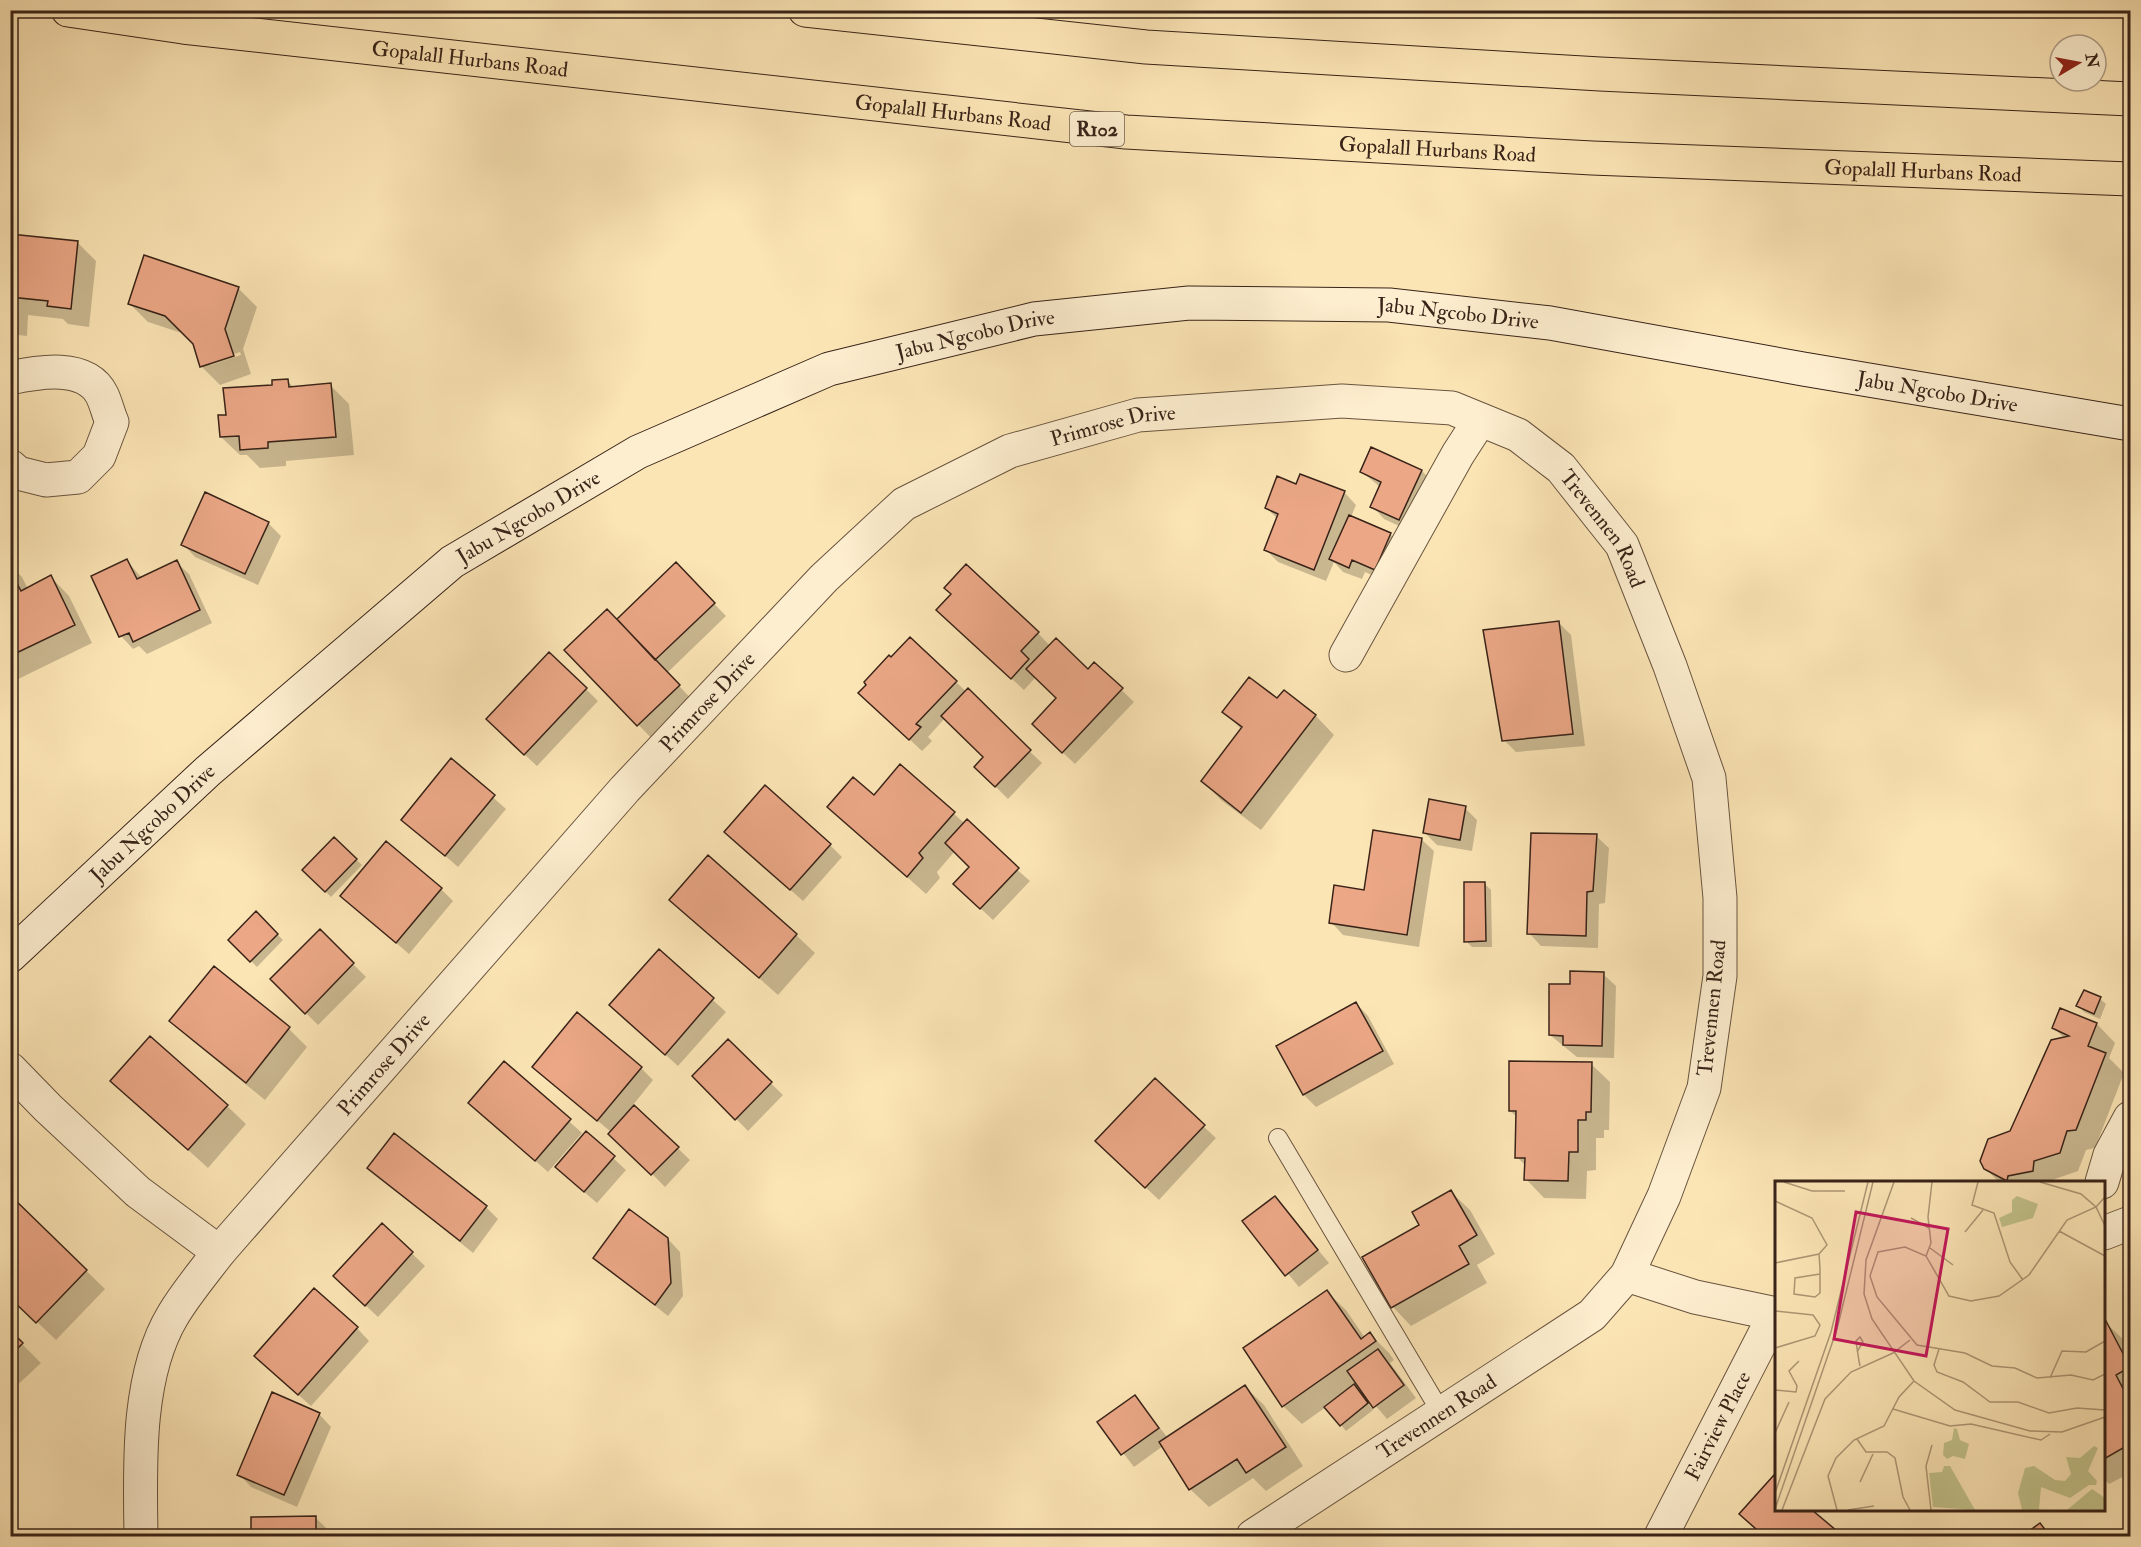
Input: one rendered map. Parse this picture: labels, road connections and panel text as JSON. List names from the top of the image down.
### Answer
{
  "streets": {
    "main road": ["Gopalall Hurbans Road", "R102"],
    "street": [
      "Jabu Ngcobo Drive",
      "Primrose Drive",
      "Trevennen Road",
      "Fairview Place"
    ]
  },
  "crossings": [
    ["Primrose Drive", "Trevennen Road"]
  ],
  "north": "right"
}
